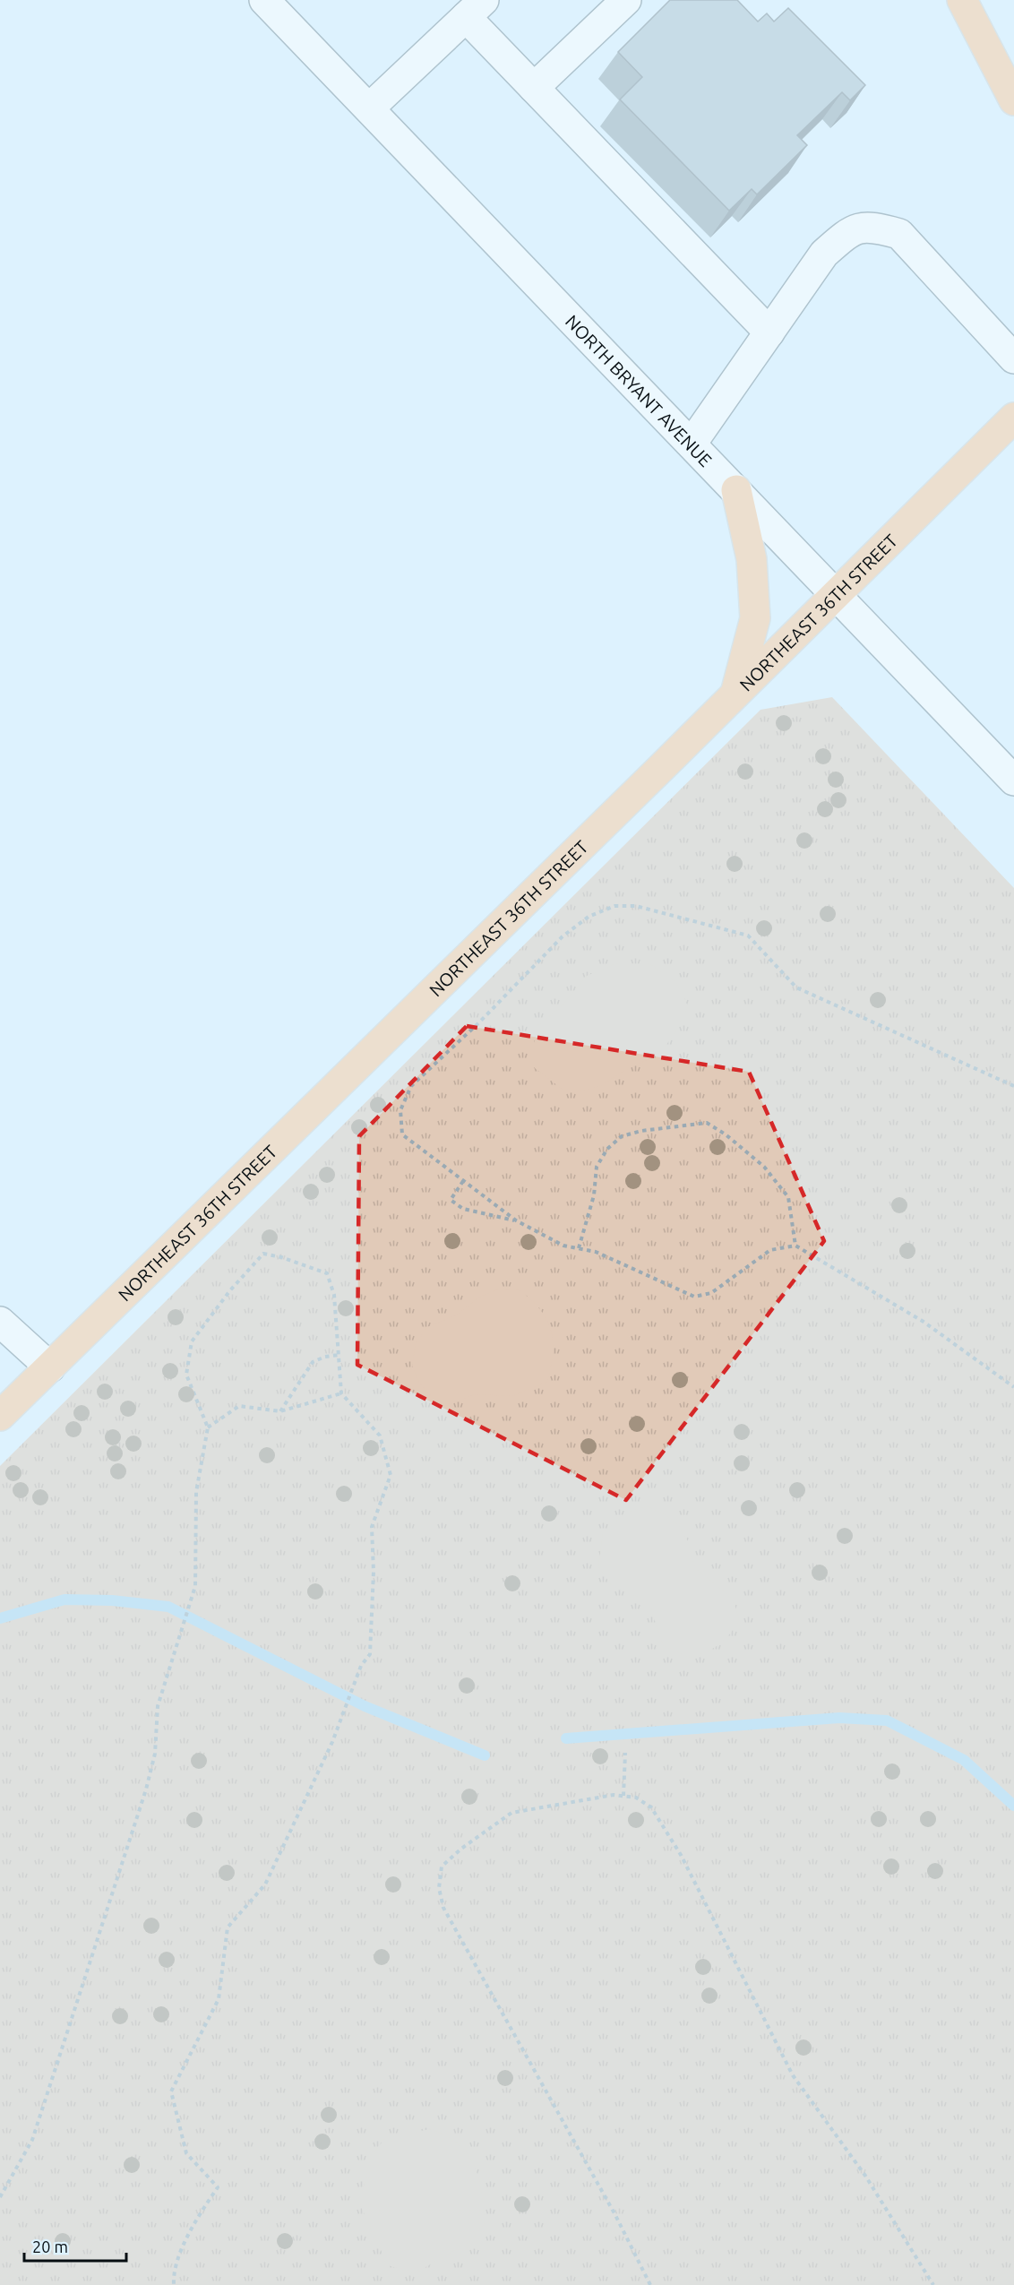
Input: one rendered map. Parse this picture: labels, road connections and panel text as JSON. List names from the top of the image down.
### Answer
{
  "streets": {
    "main road": ["NORTHEAST 36TH STREET"],
    "street": ["NORTH BRYANT AVENUE"]
  },
  "crossings": [
    ["NORTH BRYANT AVENUE", "NORTHEAST 36TH STREET"]
  ],
  "scale_bar": "20 m"
}
